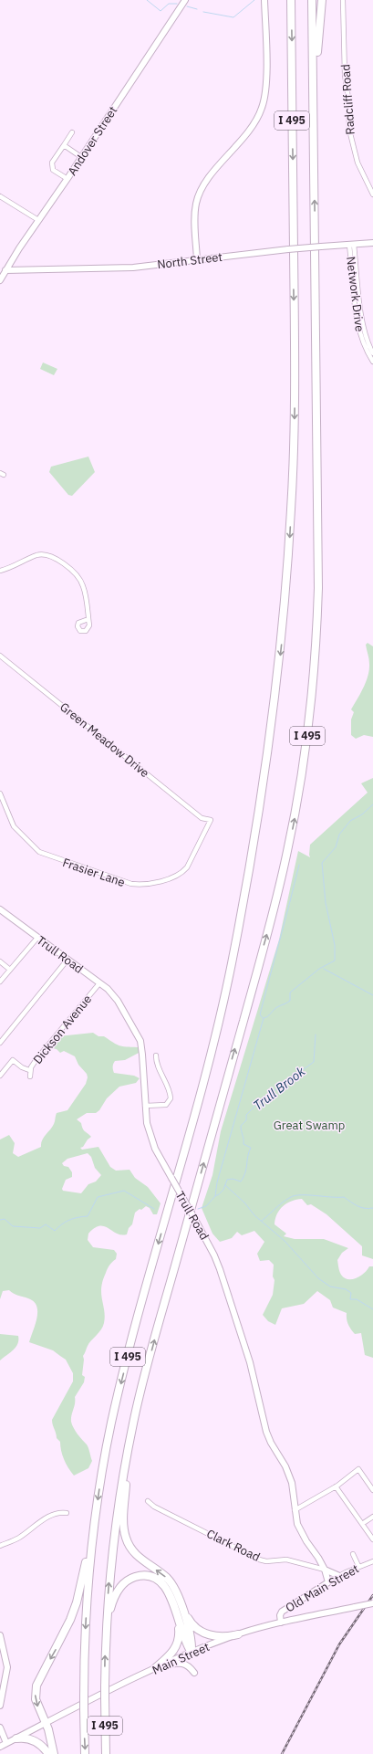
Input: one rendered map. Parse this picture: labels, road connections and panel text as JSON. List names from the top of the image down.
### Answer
{
  "streets": {
    "highway": ["I 495"],
    "main road": [
      "Andover Street",
      "North Street",
      "Trull Road",
      "Old Main Street",
      "Main Street"
    ],
    "street": [
      "Radcliff Road",
      "Network Drive",
      "Green Meadow Drive",
      "Frasier Lane",
      "Dickson Avenue",
      "Clark Road"
    ]
  },
  "crossings": [
    ["Andover Street", "North Street"],
    ["North Street", "Network Drive"],
    ["Green Meadow Drive", "Frasier Lane"],
    ["Trull Road", "Dickson Avenue"],
    ["Trull Road", "Clark Road"],
    ["Trull Road", "Old Main Street"],
    ["Old Main Street", "Main Street"]
  ],
  "water": ["Trull Brook"],
  "parks": ["Great Swamp"]
}
